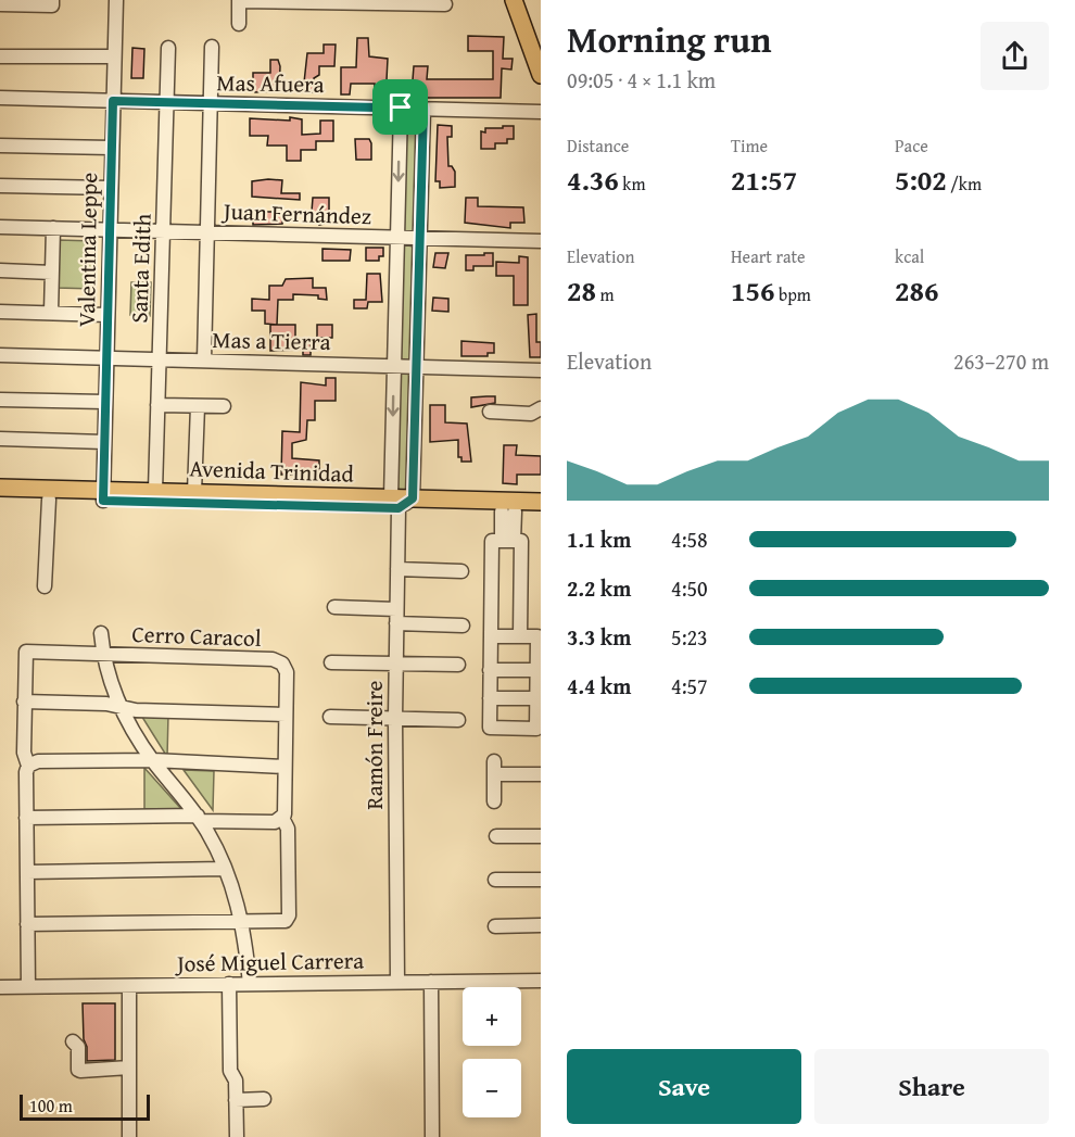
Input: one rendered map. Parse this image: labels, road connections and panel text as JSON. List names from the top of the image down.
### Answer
{
  "streets": {
    "main road": ["Avenida Trinidad"],
    "street": [
      "Mas Afuera",
      "Juan Fernández",
      "Valentina Leppe",
      "Santa Edith",
      "Mas a Tierra",
      "Cerro Caracol",
      "Ramón Freire",
      "José Miguel Carrera"
    ]
  },
  "crossings": [
    ["Mas Afuera", "Valentina Leppe"],
    ["Mas Afuera", "Santa Edith"],
    ["Mas Afuera", "Ramón Freire"],
    ["Juan Fernández", "Valentina Leppe"],
    ["Juan Fernández", "Santa Edith"],
    ["Juan Fernández", "Ramón Freire"],
    ["Valentina Leppe", "Mas a Tierra"],
    ["Valentina Leppe", "Avenida Trinidad"],
    ["Santa Edith", "Mas a Tierra"],
    ["Santa Edith", "Avenida Trinidad"],
    ["Mas a Tierra", "Ramón Freire"],
    ["Avenida Trinidad", "Ramón Freire"],
    ["Ramón Freire", "José Miguel Carrera"]
  ],
  "scale_bar": "100 m",
  "page": {
    "heading": ["Morning run", "09:05 · 4 × 1.1 km"],
    "stats": [
      ["Distance", "4.36 km"],
      ["Time", "21:57"],
      ["Pace", "5:02 /km"],
      ["Elevation", "28 m"],
      ["Heart rate", "156 bpm"],
      ["kcal", "286"]
    ],
    "chart": ["Elevation", "263–270 m"],
    "list": [
      {
        "name": "1.1 km",
        "note": "4:58"
      },
      {
        "name": "2.2 km",
        "note": "4:50"
      },
      {
        "name": "3.3 km",
        "note": "5:23"
      },
      {
        "name": "4.4 km",
        "note": "4:57"
      }
    ],
    "map_buttons": ["+", "−"],
    "buttons": ["Save", "Share"],
    "scale": "100 m"
  }
}
